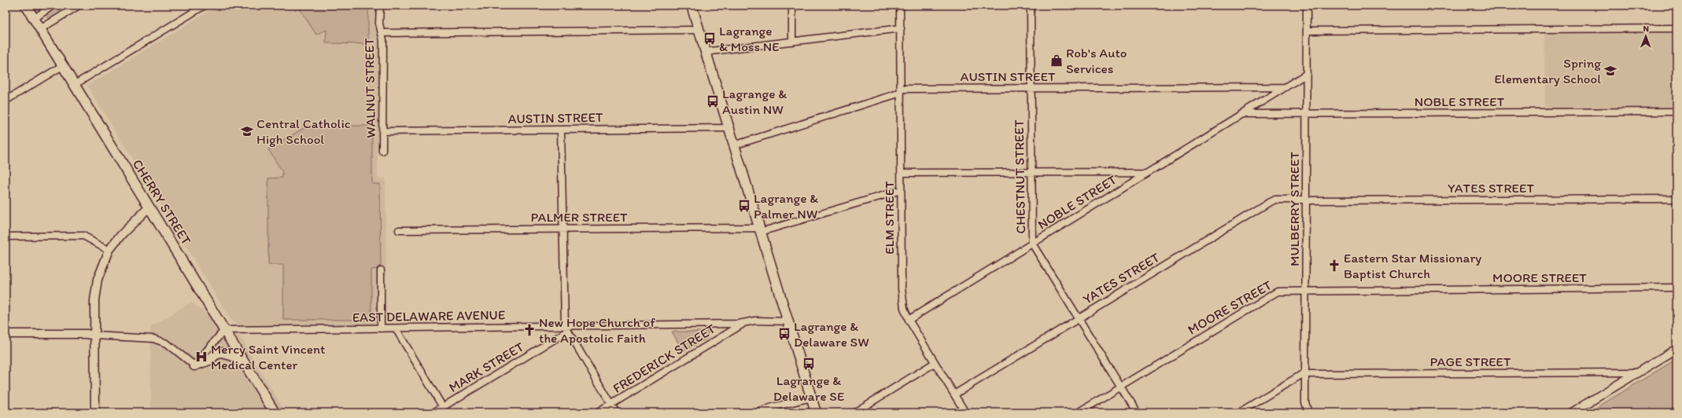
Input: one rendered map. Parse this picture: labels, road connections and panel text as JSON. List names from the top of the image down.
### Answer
{
  "streets": {
    "main road": ["CHERRY STREET"],
    "street": [
      "AUSTIN STREET",
      "WALNUT STREET",
      "NOBLE STREET",
      "CHESTNUT STREET",
      "YATES STREET",
      "MULBERRY STREET",
      "PALMER STREET",
      "ELM STREET",
      "MOORE STREET",
      "EAST DELAWARE AVENUE",
      "FREDERICK STREET",
      "PAGE STREET",
      "MARK STREET"
    ]
  },
  "crossings": [
    ["AUSTIN STREET", "WALNUT STREET"],
    ["AUSTIN STREET", "NOBLE STREET"],
    ["AUSTIN STREET", "CHESTNUT STREET"],
    ["AUSTIN STREET", "ELM STREET"],
    ["NOBLE STREET", "CHESTNUT STREET"],
    ["NOBLE STREET", "MULBERRY STREET"],
    ["NOBLE STREET", "ELM STREET"],
    ["CHESTNUT STREET", "YATES STREET"],
    ["CHESTNUT STREET", "MOORE STREET"],
    ["YATES STREET", "MULBERRY STREET"],
    ["YATES STREET", "ELM STREET"],
    ["CHERRY STREET", "EAST DELAWARE AVENUE"],
    ["MULBERRY STREET", "MOORE STREET"],
    ["MULBERRY STREET", "PAGE STREET"],
    ["PALMER STREET", "ELM STREET"],
    ["EAST DELAWARE AVENUE", "FREDERICK STREET"],
    ["EAST DELAWARE AVENUE", "MARK STREET"]
  ],
  "places": {
    "bus stop": [
      "Lagrange & Moss NE",
      "Lagrange & Austin NW",
      "Lagrange & Palmer NW",
      "Lagrange & Delaware SW",
      "Lagrange & Delaware SE"
    ],
    "shop": ["Rob's Auto Services"],
    "school or university": ["Spring Elementary School", "Central Catholic High School"],
    "church": ["Eastern Star Missionary Baptist Church", "New Hope Church of the Apostolic Faith"],
    "hospital": ["Mercy Saint Vincent Medical Center"]
  },
  "north": "top"
}
